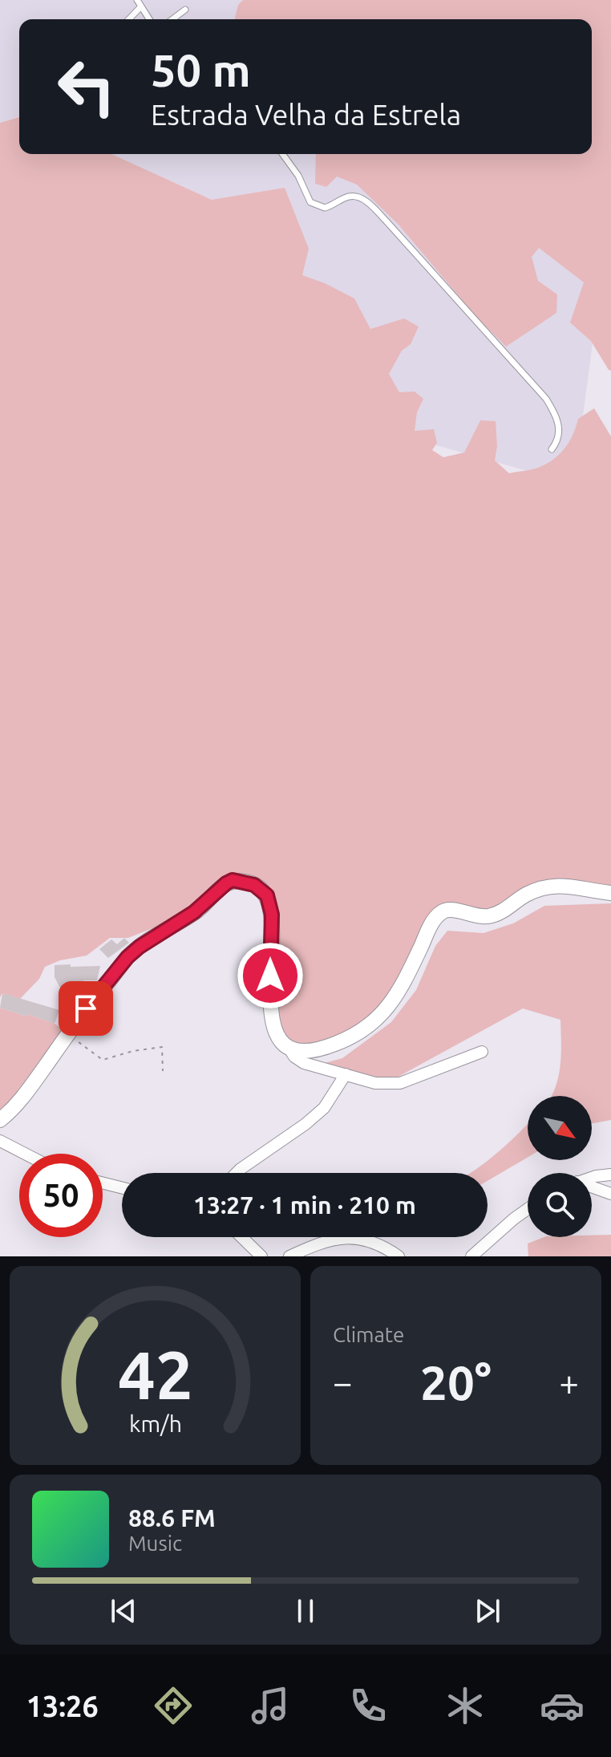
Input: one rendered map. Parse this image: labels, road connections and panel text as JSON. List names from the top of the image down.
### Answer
{
  "north": "bottom right",
  "page": {
    "turn": ["50 m", "Estrada Velha da Estrela"],
    "limit": "50",
    "trip": "13:27 · 1 min · 210 m",
    "tile": "Climate",
    "heat": ["−", "20°", "+"],
    "song": ["88.6 FM", "Music"],
    "tabs": "13:26",
    "gauge": ["42", "km/h"]
  }
}
